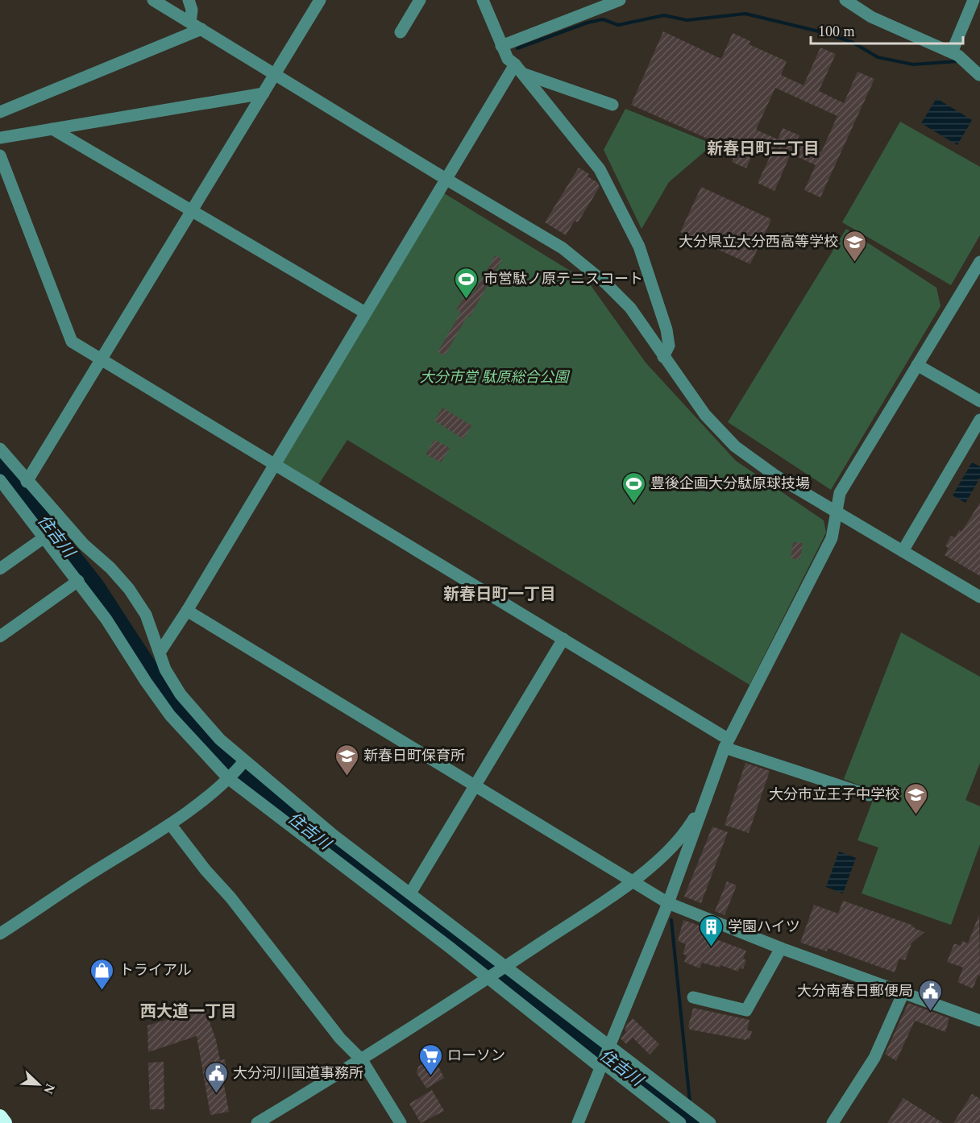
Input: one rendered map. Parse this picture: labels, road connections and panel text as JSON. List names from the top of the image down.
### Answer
{
  "districts": ["新春日町二丁目", "新春日町一丁目", "西大道一丁目"],
  "water": ["住吉川"],
  "parks": ["大分市営 駄原総合公園"],
  "places": {
    "school or university": ["大分県立大分西高等学校", "新春日町保育所", "大分市立王子中学校"],
    "sports": ["市営駄ノ原テニスコート", "豊後企画大分駄原球技場"],
    "building": ["学園ハイツ"],
    "shop": ["トライアル"],
    "public building": ["大分南春日郵便局", "大分河川国道事務所"],
    "supermarket": ["ローソン"]
  },
  "scale_bar": "100 m",
  "north": "bottom right"
}
